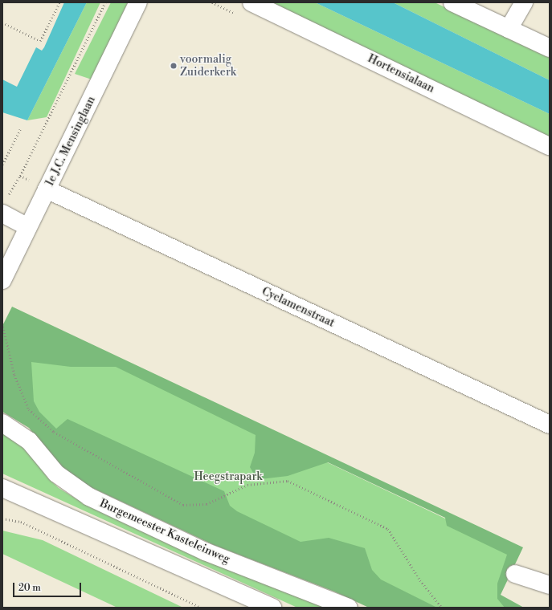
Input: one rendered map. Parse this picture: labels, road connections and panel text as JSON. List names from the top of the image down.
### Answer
{
  "streets": {
    "street": [
      "Hortensialaan",
      "1e J.C. Mensinglaan",
      "Cyclamenstraat",
      "Burgemeester Kasteleinweg"
    ]
  },
  "crossings": [
    ["1e J.C. Mensinglaan", "Cyclamenstraat"]
  ],
  "parks": ["Heegstrapark"],
  "places": ["voormalig Zuiderkerk"],
  "scale_bar": "20 m"
}
